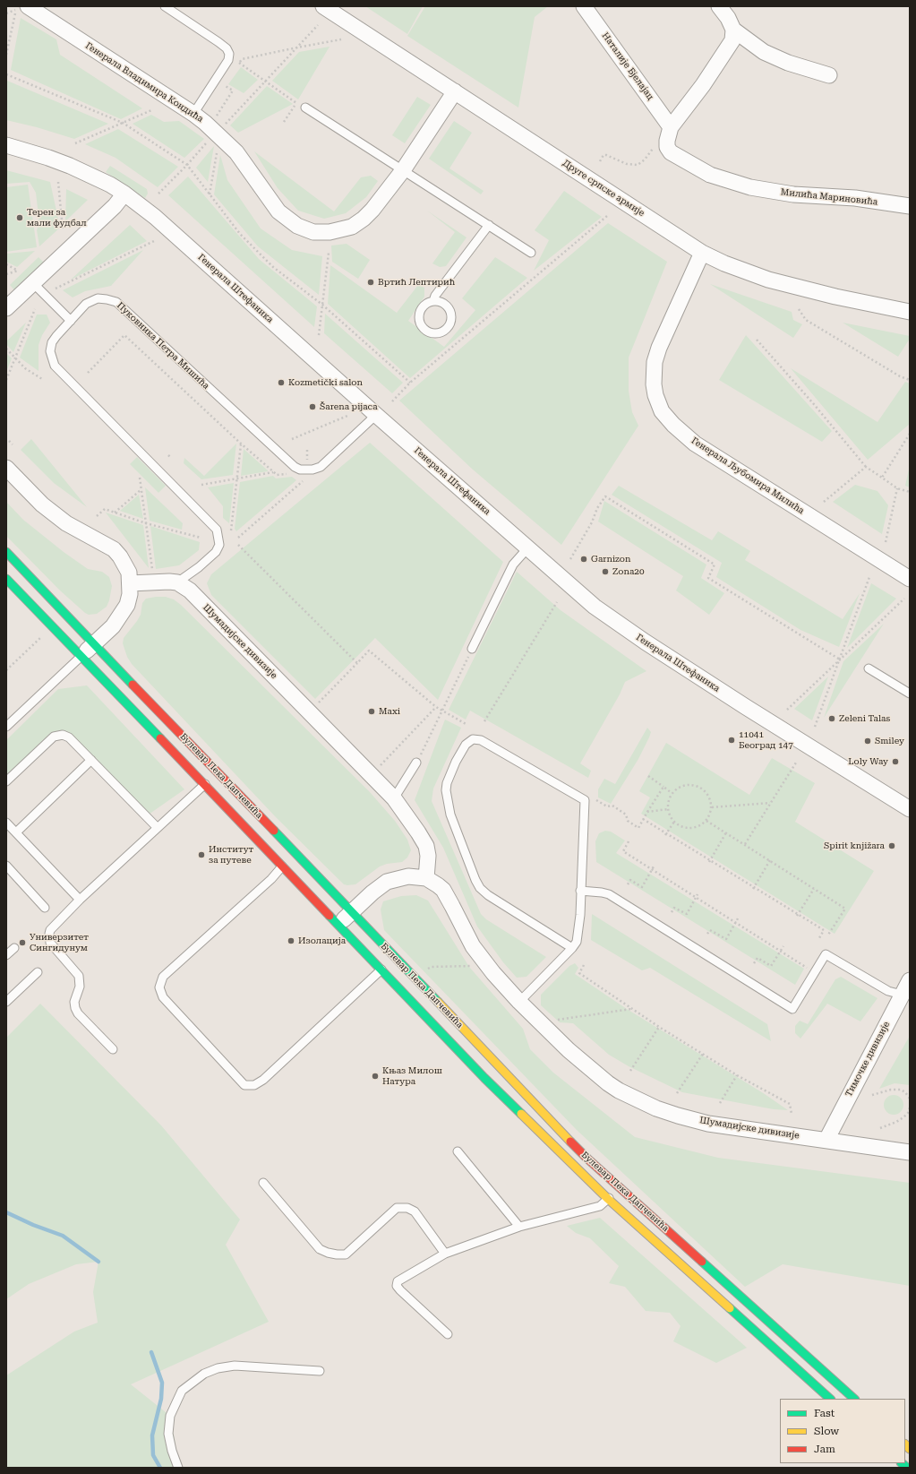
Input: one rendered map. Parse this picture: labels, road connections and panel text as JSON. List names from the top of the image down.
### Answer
{
  "streets": {
    "street": [
      "Наталије Бјелајац",
      "Генерала Владимира Кондића",
      "Друге српске армије",
      "Милића Мариновића",
      "Генерала Штефаника",
      "Генерала Љубомира Милића",
      "Шумадијске дивизије",
      "Булевар Пека Дапчевића",
      "Тимочке дивизије"
    ],
    "lane": ["Пуковника Петра Мишића"]
  },
  "crossings": [
    ["Наталије Бјелајац", "Милића Мариновића"],
    ["Генерала Владимира Кондића", "Друге српске армије"],
    ["Друге српске армије", "Генерала Љубомира Милића"],
    ["Генерала Штефаника", "Пуковника Петра Мишића"],
    ["Пуковника Петра Мишића", "Шумадијске дивизије"],
    ["Шумадијске дивизије", "Булевар Пека Дапчевића"],
    ["Шумадијске дивизије", "Тимочке дивизије"]
  ],
  "places": [
    "Терен за мали фудбал",
    "Вртић Лептирић",
    "Kozmetički salon",
    "Šarena pijaca",
    "Garnizon",
    "Zona20",
    "Maxi",
    "Zeleni Talas",
    "11041 Београд 147",
    "Smiley",
    "Loly Way",
    "Spirit knjižara",
    "Институт за путеве",
    "Изолација",
    "Универзитет Сингидунум",
    "Књаз Милош Натура"
  ],
  "legend": ["Fast", "Slow", "Jam"]
}
